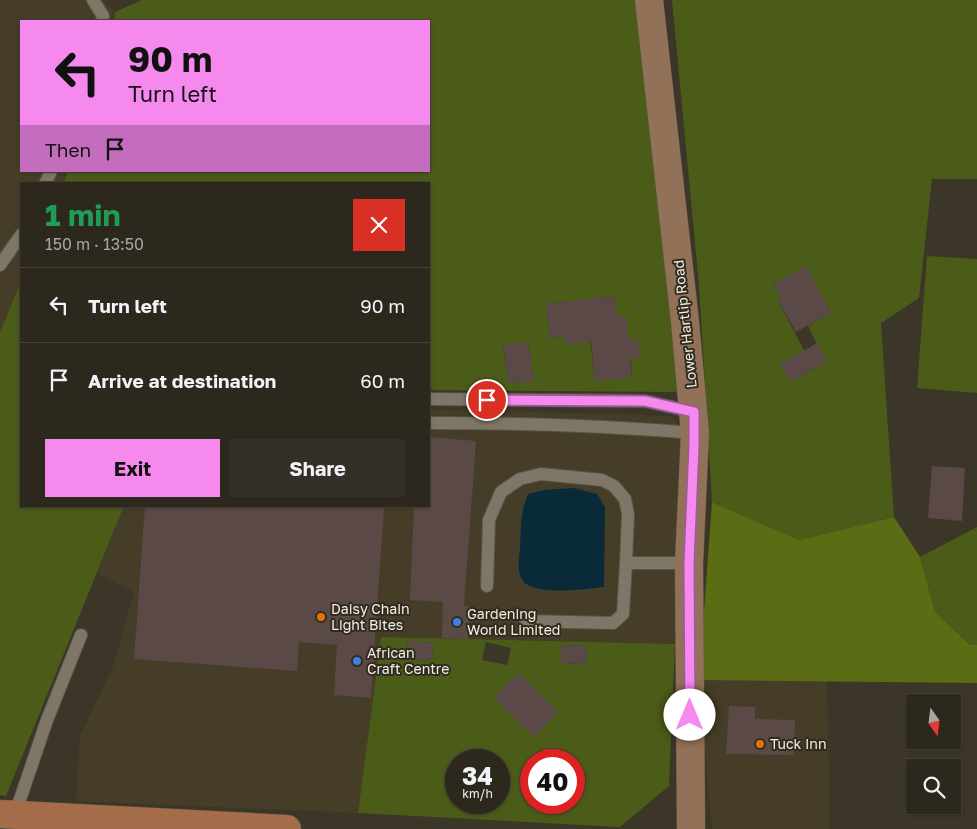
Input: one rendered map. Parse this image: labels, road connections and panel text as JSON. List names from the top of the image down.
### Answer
{
  "streets": {
    "street": ["Lower Hartlip Road"]
  },
  "places": [
    "Daisy Chain Light Bites",
    "Gardening World Limited",
    "African Craft Centre",
    "Tuck Inn"
  ],
  "north": "bottom",
  "page": {
    "turn": ["90 m", "Turn left"],
    "then": "Then",
    "heading": ["1 min", "150 m · 13:50"],
    "list": [
      {
        "name": "Turn left",
        "value": "90 m"
      },
      {
        "name": "Arrive at destination",
        "value": "60 m"
      }
    ],
    "buttons": ["Exit", "Share"],
    "speed": "34 km/h",
    "limit": "40"
  }
}
